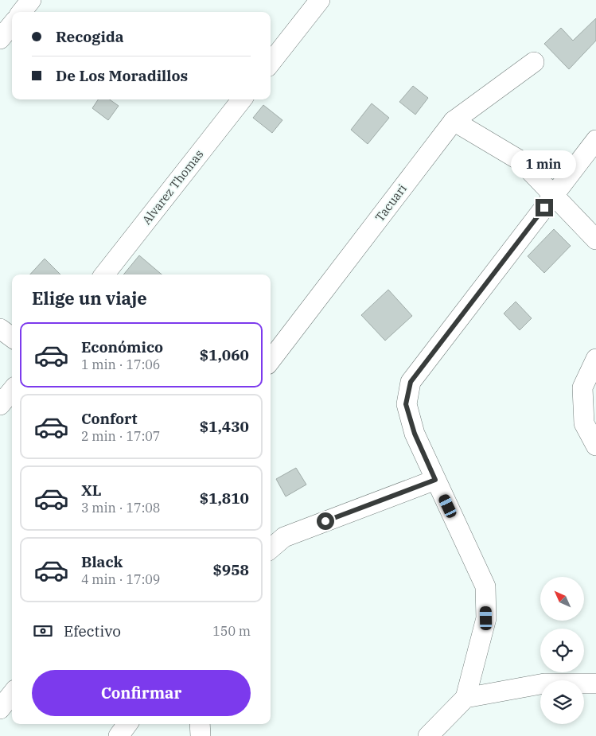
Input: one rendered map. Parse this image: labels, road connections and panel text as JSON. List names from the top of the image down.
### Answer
{
  "streets": {
    "street": ["Alvarez Thomas", "Tacuari"]
  },
  "north": "top left",
  "page": {
    "banner": ["Recogida", "De Los Moradillos"],
    "bubble": "1 min",
    "heading": "Elige un viaje",
    "list": [
      {
        "name": "Económico",
        "note": "1 min · 17:06",
        "value": "$1,060"
      },
      {
        "name": "Confort",
        "note": "2 min · 17:07",
        "value": "$1,430"
      },
      {
        "name": "XL",
        "note": "3 min · 17:08",
        "value": "$1,810"
      },
      {
        "name": "Black",
        "note": "4 min · 17:09",
        "value": "$958"
      }
    ],
    "pay": ["Efectivo", "150 m"],
    "buttons": "Confirmar"
  }
}
